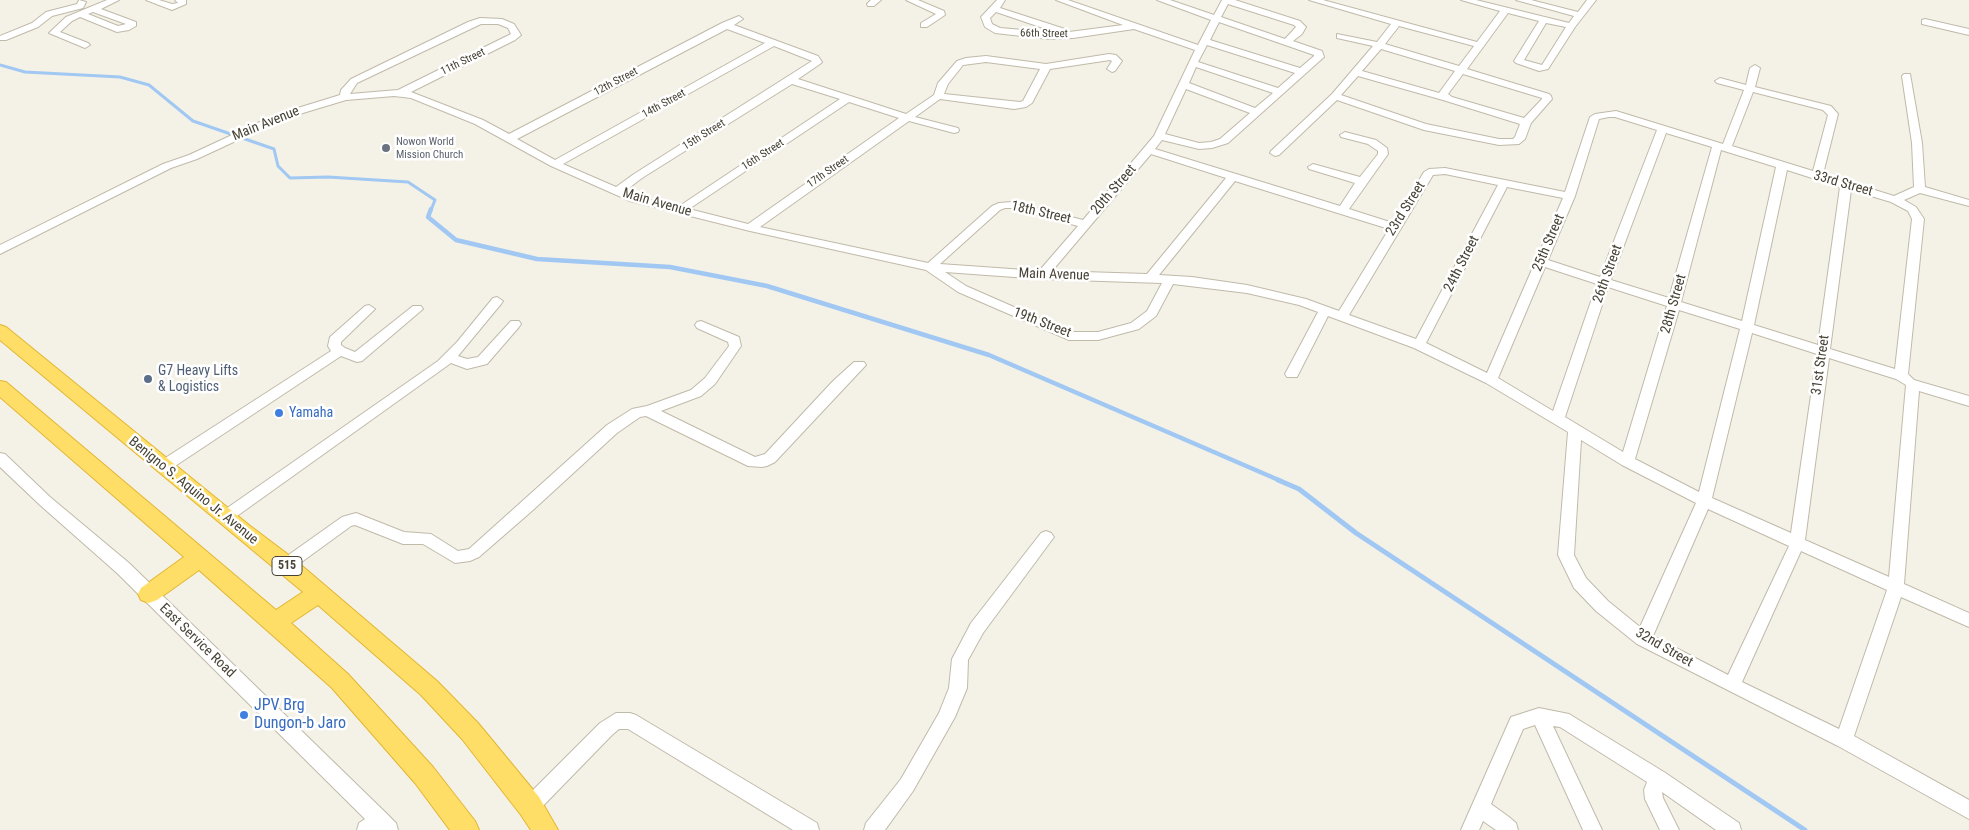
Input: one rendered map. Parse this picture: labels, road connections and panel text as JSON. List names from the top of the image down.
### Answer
{
  "streets": {
    "highway": ["Benigno S. Aquino Jr. Avenue", "515"],
    "street": [
      "66th Street",
      "11th Street",
      "12th Street",
      "14th Street",
      "Main Avenue",
      "15th Street",
      "16th Street",
      "17th Street",
      "33rd Street",
      "20th Street",
      "23rd Street",
      "18th Street",
      "25th Street",
      "24th Street",
      "26th Street",
      "28th Street",
      "19th Street",
      "31st Street",
      "East Service Road",
      "32nd Street"
    ]
  },
  "crossings": [
    ["11th Street", "Main Avenue"],
    ["12th Street", "Main Avenue"],
    ["14th Street", "Main Avenue"],
    ["14th Street", "15th Street"],
    ["Main Avenue", "15th Street"],
    ["Main Avenue", "16th Street"],
    ["Main Avenue", "17th Street"],
    ["Main Avenue", "33rd Street"],
    ["Main Avenue", "20th Street"],
    ["Main Avenue", "23rd Street"],
    ["Main Avenue", "18th Street"],
    ["Main Avenue", "25th Street"],
    ["Main Avenue", "24th Street"],
    ["Main Avenue", "26th Street"],
    ["Main Avenue", "28th Street"],
    ["Main Avenue", "19th Street"],
    ["Main Avenue", "31st Street"],
    ["Main Avenue", "32nd Street"],
    ["33rd Street", "25th Street"],
    ["33rd Street", "26th Street"],
    ["33rd Street", "28th Street"],
    ["33rd Street", "31st Street"],
    ["33rd Street", "32nd Street"],
    ["20th Street", "18th Street"],
    ["23rd Street", "25th Street"],
    ["23rd Street", "24th Street"],
    ["18th Street", "19th Street"]
  ],
  "places": [
    "Nowon World Mission Church",
    "G7 Heavy Lifts & Logistics",
    "Yamaha",
    "JPV Brg Dungon-b Jaro"
  ]
}
